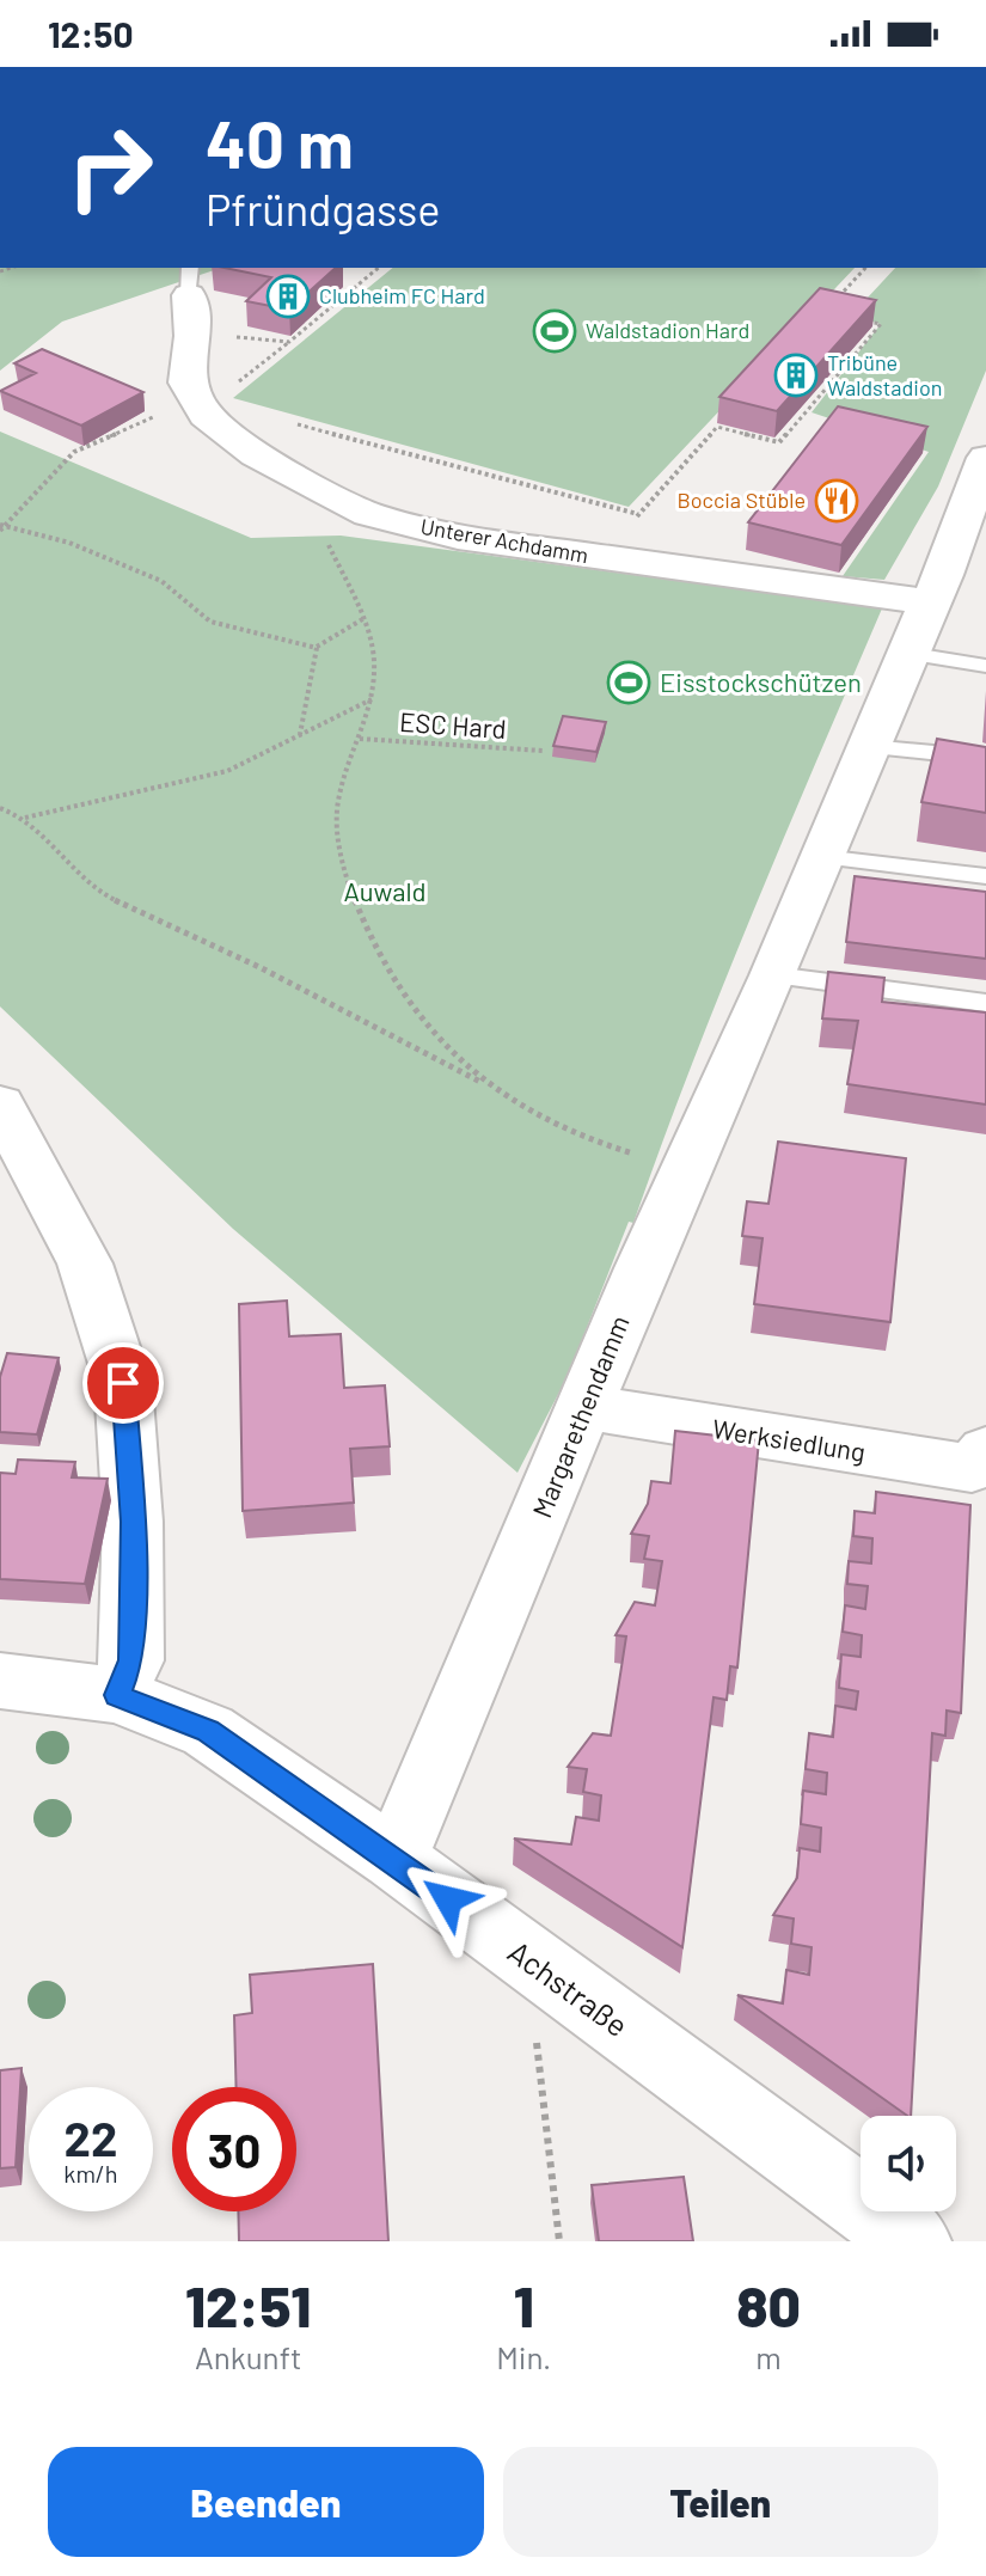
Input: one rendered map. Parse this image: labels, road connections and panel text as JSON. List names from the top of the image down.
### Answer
{
  "streets": {
    "street": [
      "Unterer Achdamm",
      "Margarethendamm",
      "Werksiedlung",
      "Achstraße"
    ],
    "path": ["ESC Hard"]
  },
  "crossings": [
    ["Unterer Achdamm", "Margarethendamm"],
    ["Margarethendamm", "Werksiedlung"],
    ["Margarethendamm", "Achstraße"]
  ],
  "parks": ["Auwald"],
  "places": {
    "building": ["Clubheim FC Hard", "Tribüne Waldstadion"],
    "sports": ["Waldstadion Hard", "Eisstockschützen"],
    "restaurant": ["Boccia Stüble"]
  },
  "page": {
    "status": "12:50",
    "turn": ["40 m", "Pfründgasse"],
    "speed": "22 km/h",
    "limit": "30",
    "eta": [
      "12:51",
      "Ankunft",
      "1",
      "Min.",
      "80",
      "m"
    ],
    "buttons": ["Beenden", "Teilen"]
  }
}
